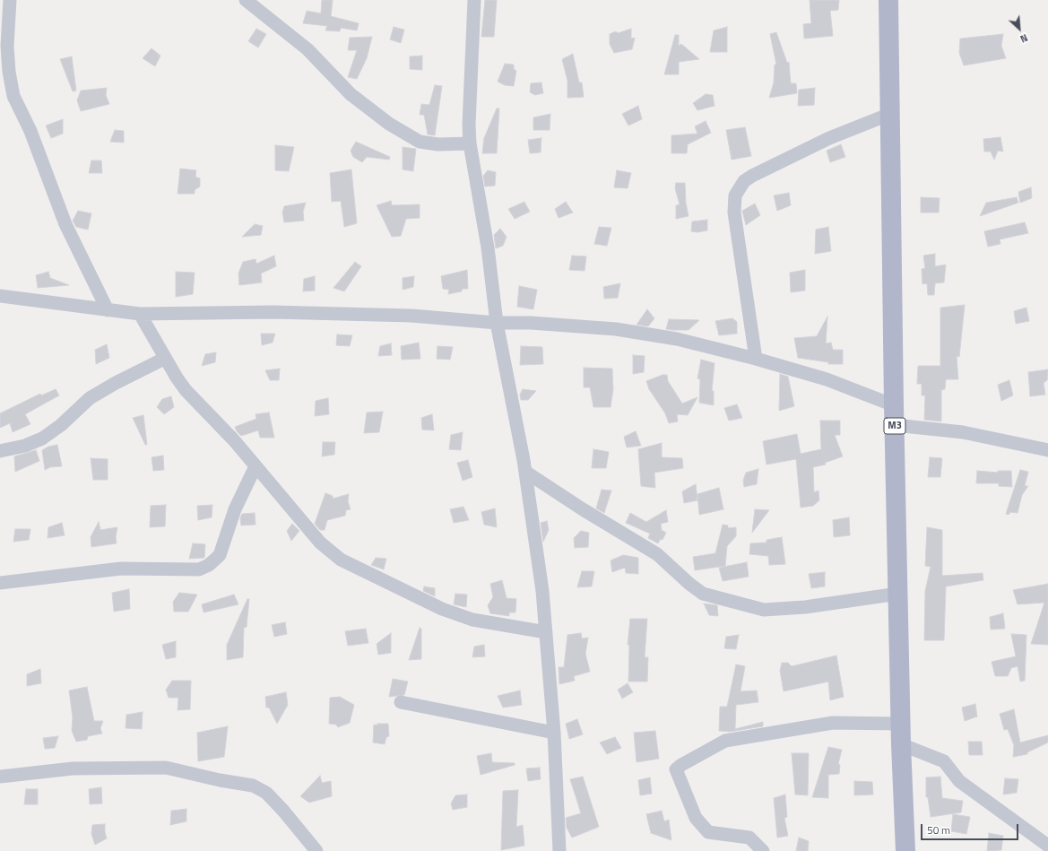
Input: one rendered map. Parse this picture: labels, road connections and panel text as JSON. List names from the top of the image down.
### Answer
{
  "streets": {
    "main road": ["M3"]
  },
  "scale_bar": "50 m",
  "north": "bottom right"
}
